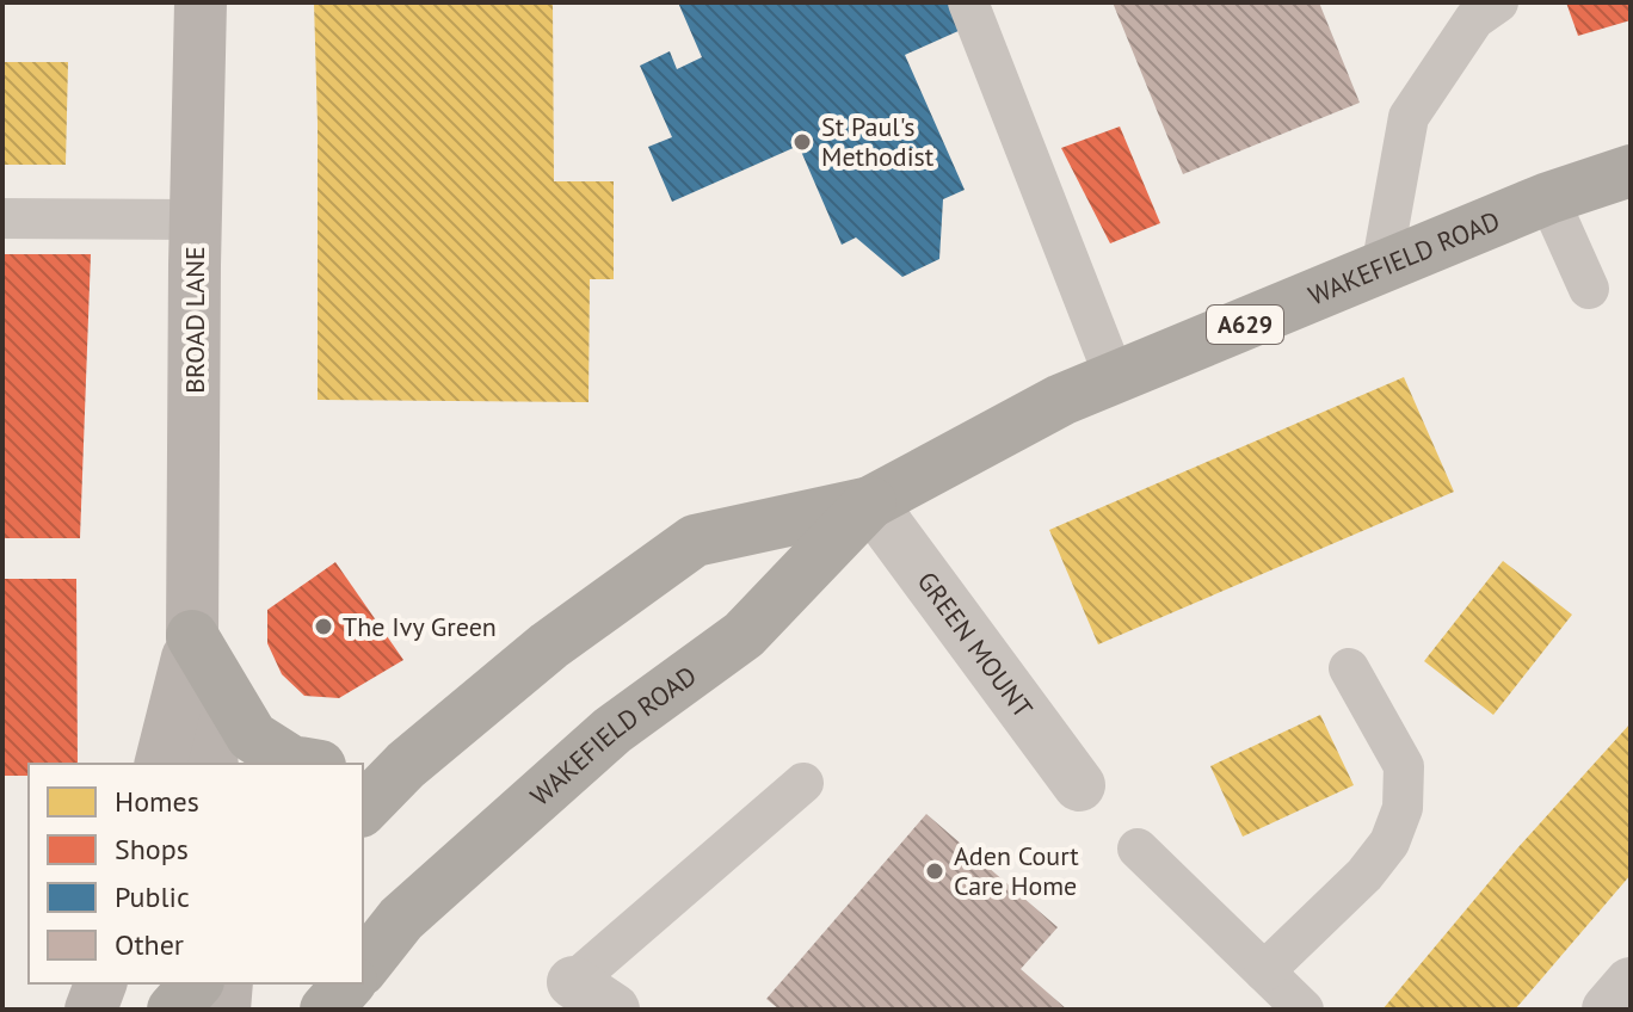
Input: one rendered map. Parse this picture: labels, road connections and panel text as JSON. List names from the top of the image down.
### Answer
{
  "streets": {
    "highway": ["WAKEFIELD ROAD", "A629"],
    "street": ["BROAD LANE", "GREEN MOUNT"]
  },
  "crossings": [
    ["WAKEFIELD ROAD", "GREEN MOUNT"]
  ],
  "places": ["St Paul's Methodist", "The Ivy Green", "Aden Court Care Home"],
  "legend": [
    "Homes",
    "Shops",
    "Public",
    "Other"
  ]
}
